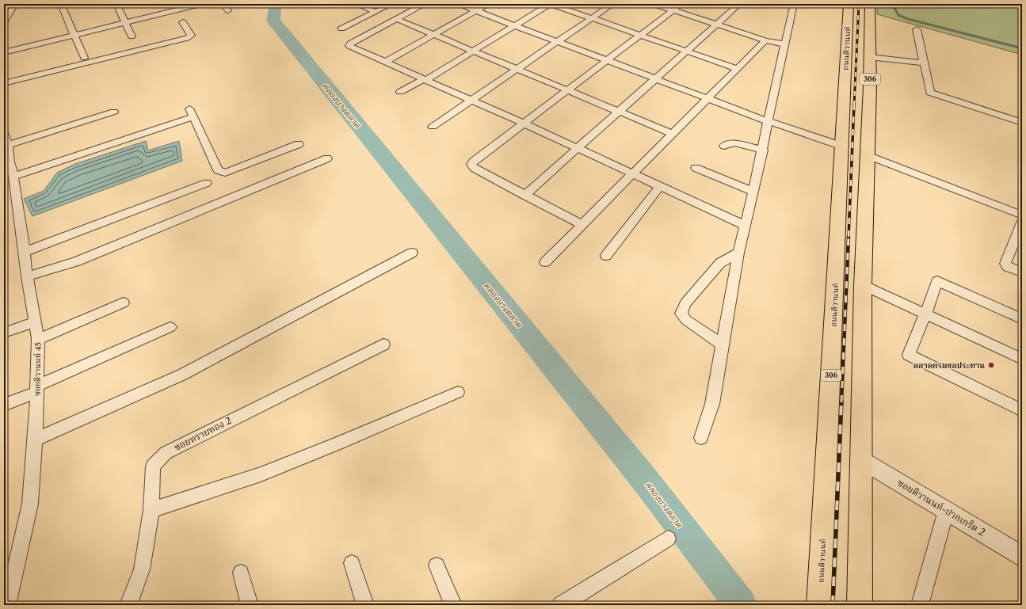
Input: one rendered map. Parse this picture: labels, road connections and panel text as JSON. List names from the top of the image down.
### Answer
{
  "streets": {
    "main road": ["ถนนติวานนท์", "306"],
    "street": ["ซอยติวานนท์ 45", "ซอยทรายทอง 2", "ซอยติวานนท์-ปากเกร็ด 2"]
  },
  "crossings": [
    ["ถนนติวานนท์", "ซอยติวานนท์-ปากเกร็ด 2"]
  ],
  "water": ["คลองบางตลาด"],
  "places": ["ตลาดกรมชลประทาน"]
}
